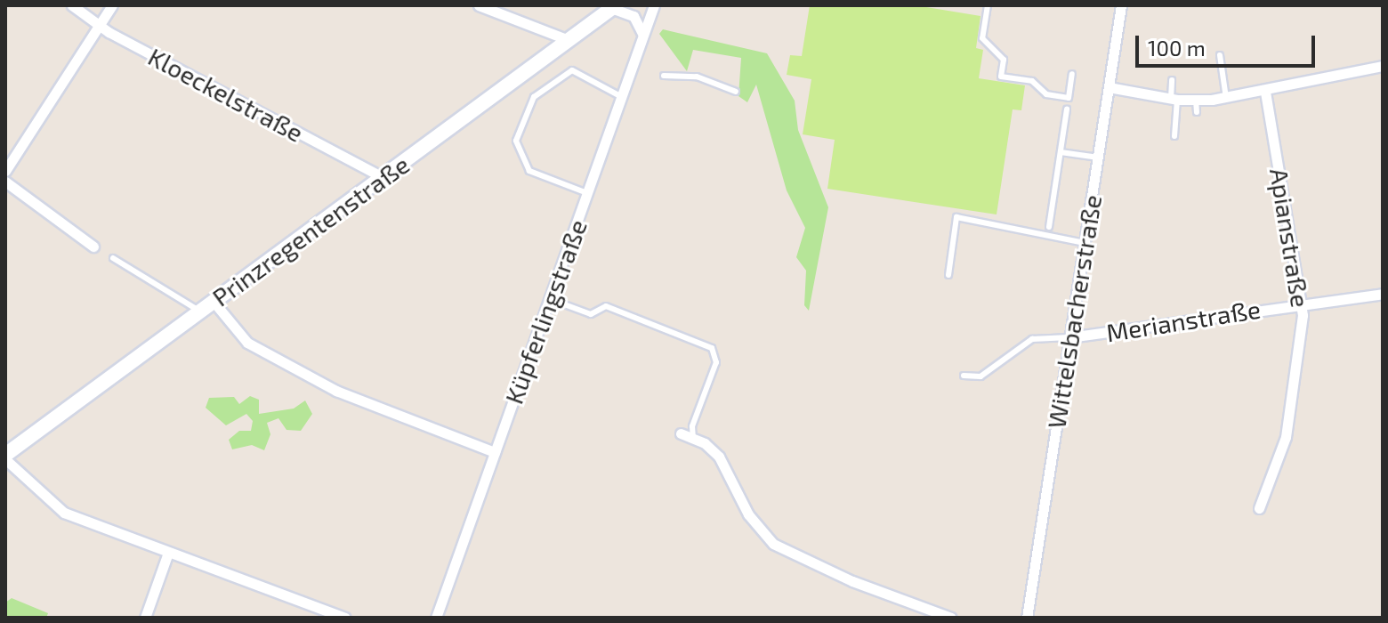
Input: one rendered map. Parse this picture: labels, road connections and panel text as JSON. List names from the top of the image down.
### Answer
{
  "streets": {
    "main road": ["Prinzregentenstraße"],
    "street": [
      "Kloeckelstraße",
      "Apianstraße",
      "Küpferlingstraße",
      "Wittelsbacherstraße",
      "Merianstraße"
    ]
  },
  "crossings": [
    ["Kloeckelstraße", "Prinzregentenstraße"],
    ["Apianstraße", "Merianstraße"],
    ["Wittelsbacherstraße", "Merianstraße"]
  ],
  "scale_bar": "100 m"
}
